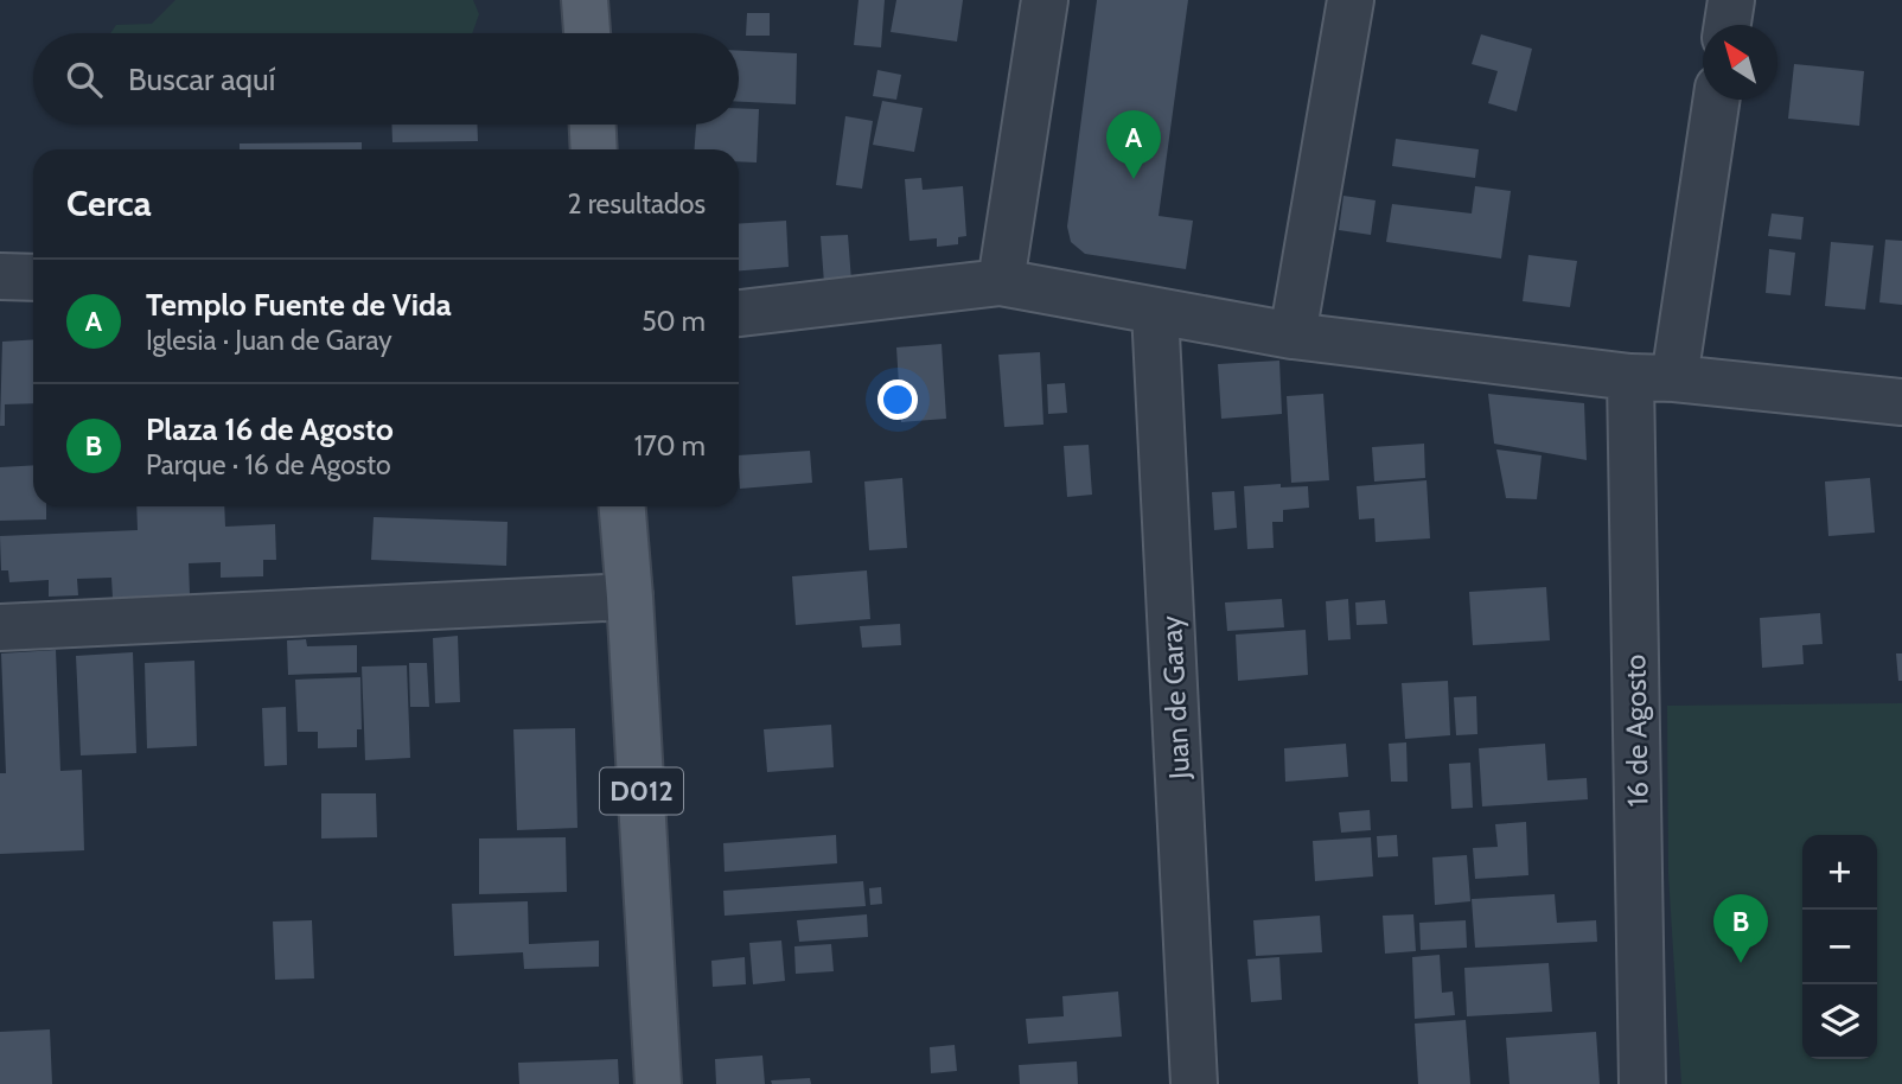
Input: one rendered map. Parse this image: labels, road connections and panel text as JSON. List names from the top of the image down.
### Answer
{
  "streets": {
    "main road": ["D012"],
    "street": ["Juan de Garay", "16 de Agosto"]
  },
  "north": "top left",
  "page": {
    "search": "Buscar aquí",
    "pins": ["A", "B"],
    "heading": ["Cerca", "2 resultados"],
    "list": [
      {
        "mark": "A",
        "name": "Templo Fuente de Vida",
        "note": "Iglesia · Juan de Garay",
        "value": "50 m"
      },
      {
        "mark": "B",
        "name": "Plaza 16 de Agosto",
        "note": "Parque · 16 de Agosto",
        "value": "170 m"
      }
    ],
    "map_buttons": ["+", "−"]
  }
}
